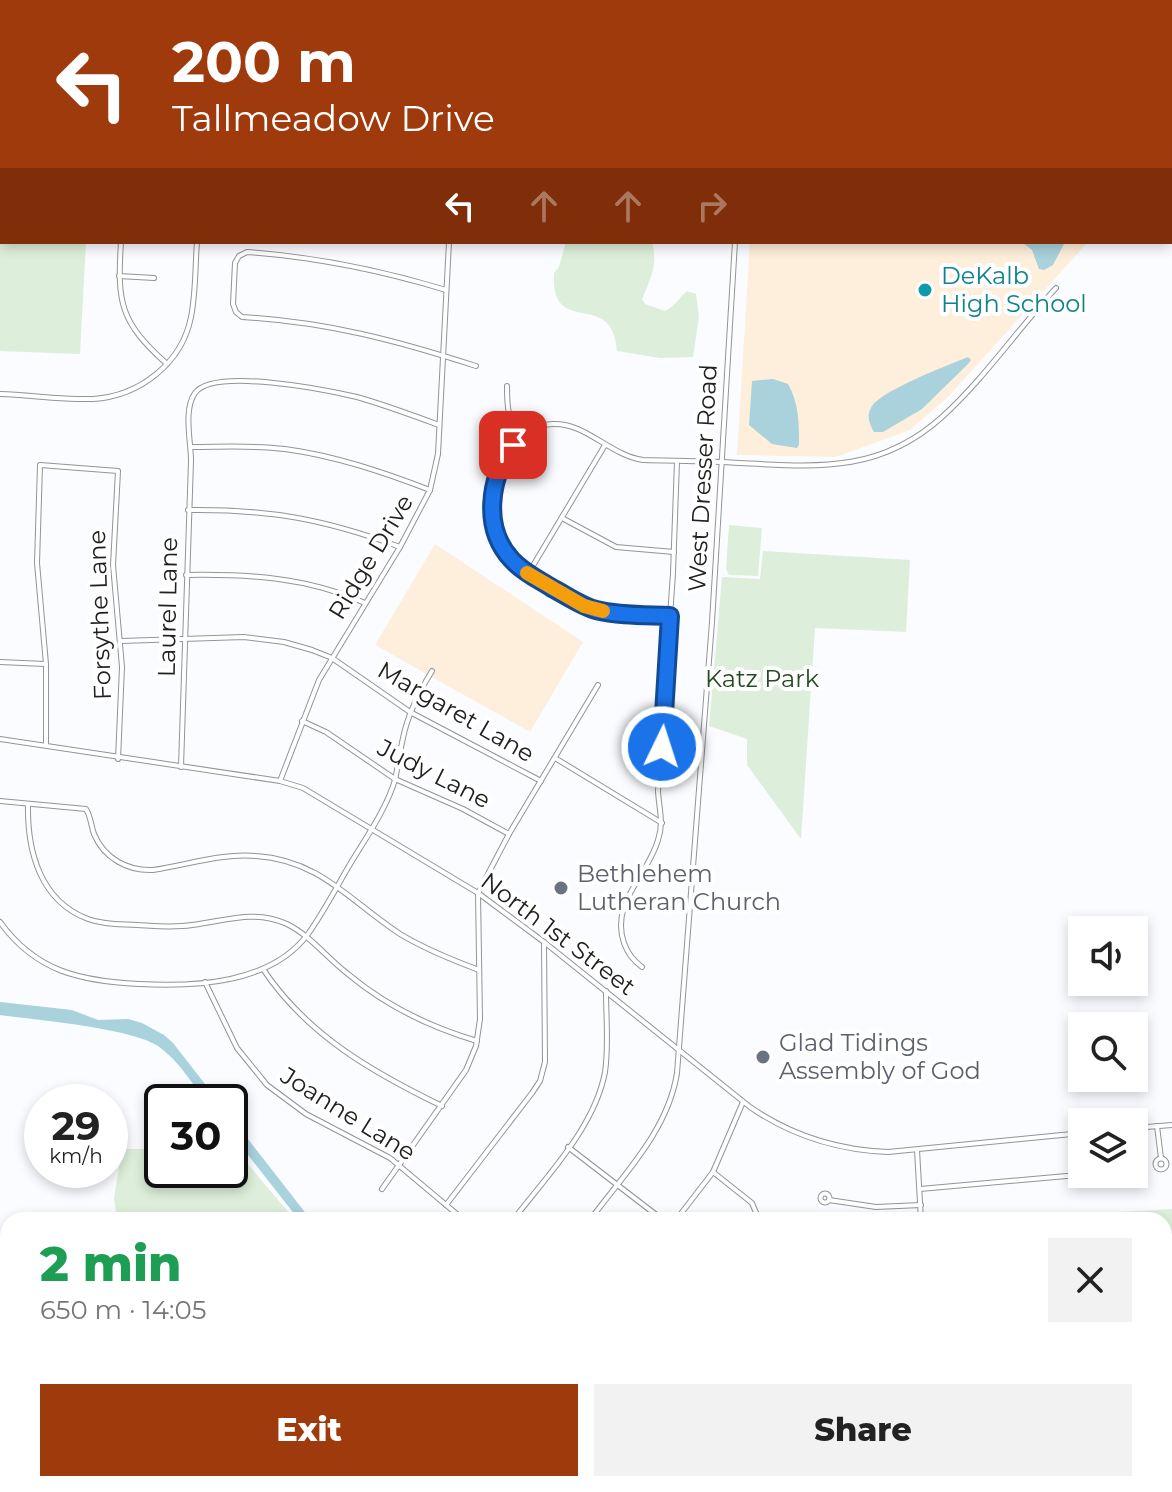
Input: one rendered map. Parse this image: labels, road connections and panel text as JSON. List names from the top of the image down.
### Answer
{
  "streets": {
    "street": [
      "West Dresser Road",
      "Ridge Drive",
      "Laurel Lane",
      "Forsythe Lane",
      "Margaret Lane",
      "Judy Lane",
      "North 1st Street",
      "Joanne Lane"
    ]
  },
  "crossings": [
    ["West Dresser Road", "North 1st Street"],
    ["Ridge Drive", "Laurel Lane"],
    ["Ridge Drive", "Margaret Lane"],
    ["Ridge Drive", "Judy Lane"],
    ["Ridge Drive", "North 1st Street"],
    ["Laurel Lane", "Margaret Lane"],
    ["Laurel Lane", "North 1st Street"],
    ["Forsythe Lane", "Margaret Lane"],
    ["Forsythe Lane", "North 1st Street"]
  ],
  "parks": ["Katz Park"],
  "places": ["DeKalb High School", "Bethlehem Lutheran Church", "Glad Tidings Assembly of God"],
  "page": {
    "turn": ["200 m", "Tallmeadow Drive"],
    "speed": "29 km/h",
    "limit": "30",
    "heading": ["2 min", "650 m · 14:05"],
    "buttons": ["Exit", "Share"]
  }
}
